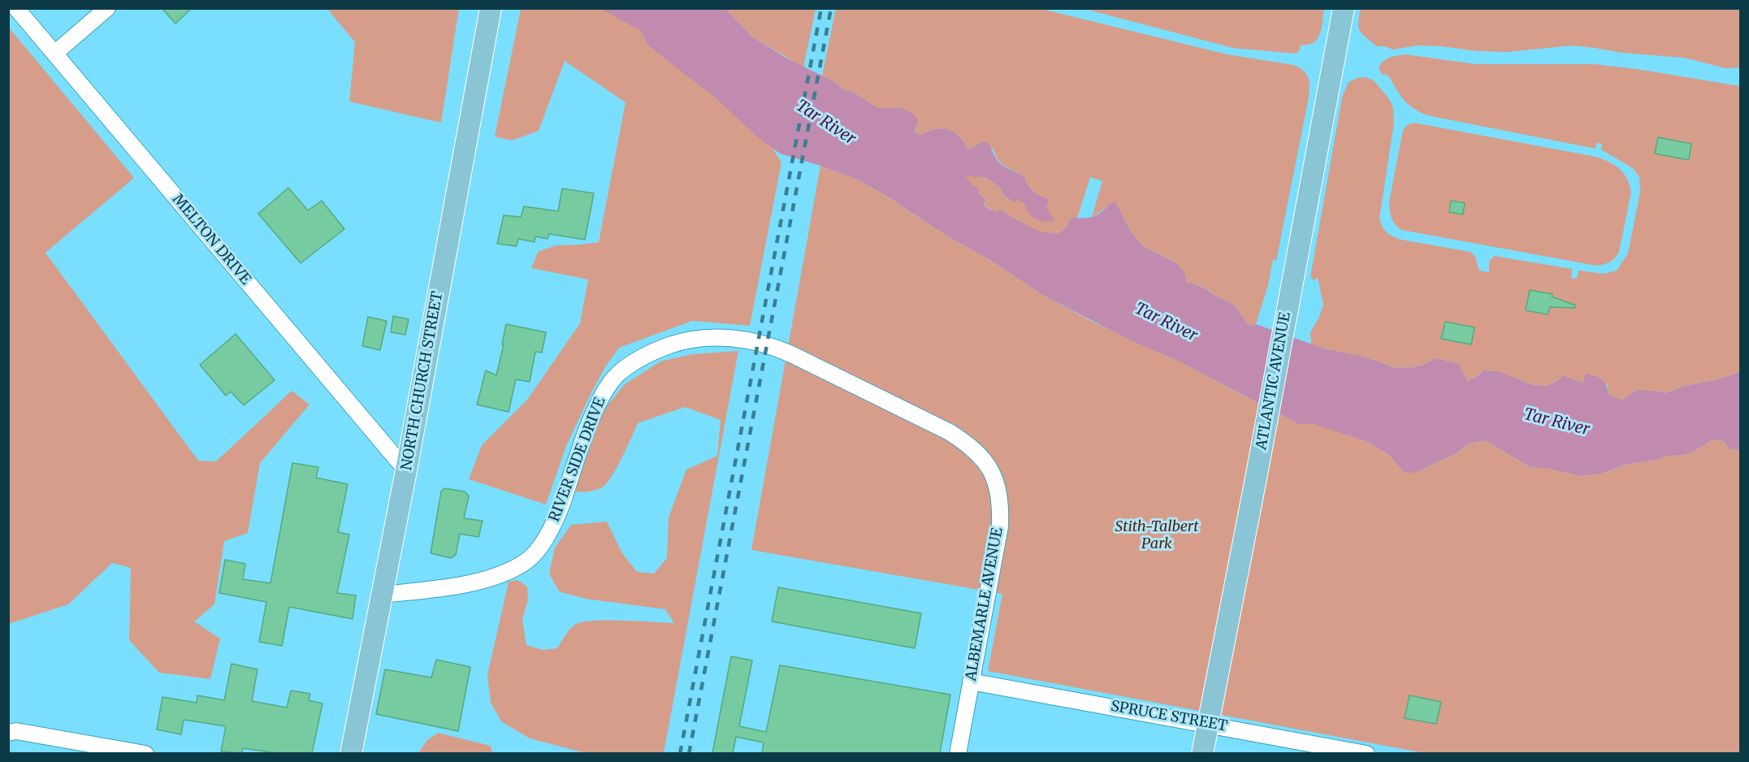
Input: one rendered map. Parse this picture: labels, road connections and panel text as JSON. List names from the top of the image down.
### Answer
{
  "streets": {
    "main road": ["NORTH CHURCH STREET", "ATLANTIC AVENUE"],
    "street": [
      "MELTON DRIVE",
      "RIVER SIDE DRIVE",
      "ALBEMARLE AVENUE",
      "SPRUCE STREET"
    ]
  },
  "crossings": [
    ["MELTON DRIVE", "NORTH CHURCH STREET"],
    ["NORTH CHURCH STREET", "RIVER SIDE DRIVE"],
    ["ATLANTIC AVENUE", "SPRUCE STREET"],
    ["RIVER SIDE DRIVE", "ALBEMARLE AVENUE"],
    ["ALBEMARLE AVENUE", "SPRUCE STREET"]
  ],
  "water": ["Tar River"],
  "parks": ["Stith-Talbert Park"]
}
